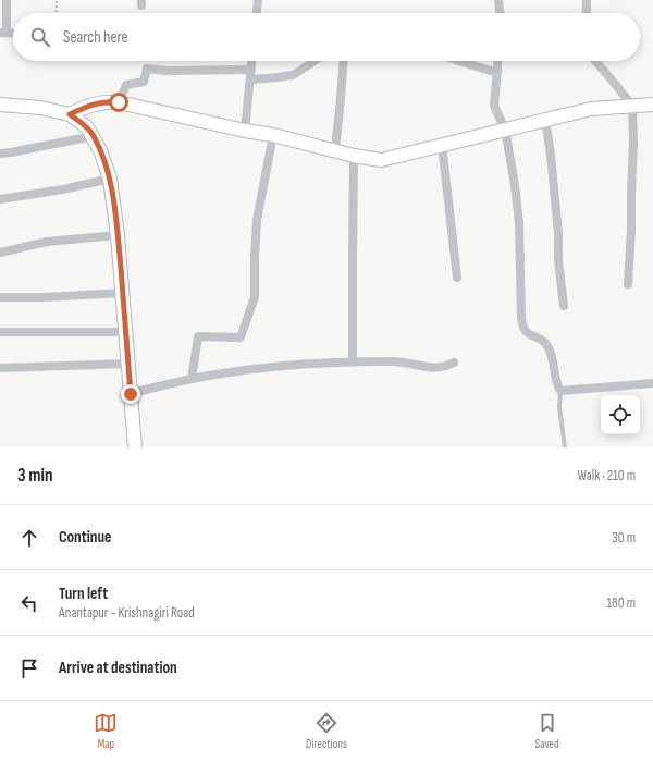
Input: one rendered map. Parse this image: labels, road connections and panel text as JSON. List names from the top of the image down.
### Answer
{
  "page": {
    "search": "Search here",
    "heading": ["3 min", "Walk · 210 m"],
    "list": [
      ["Continue", "30 m"],
      ["Turn left", "Anantapur - Krishnagiri Road", "180 m"],
      "Arrive at destination"
    ],
    "nav": ["Map", "Directions", "Saved"]
  }
}
